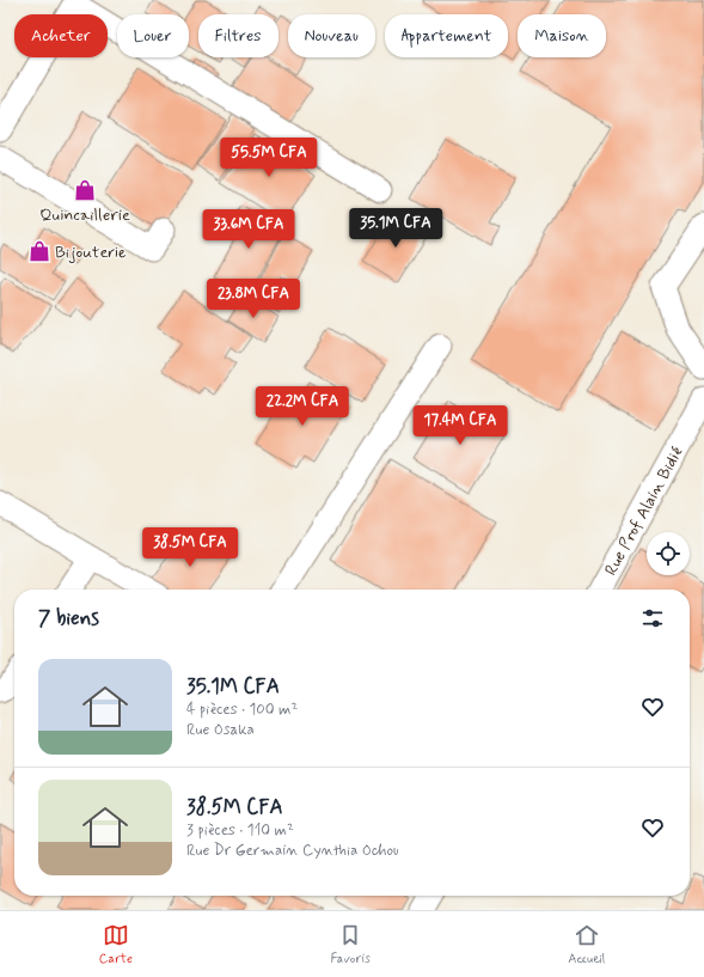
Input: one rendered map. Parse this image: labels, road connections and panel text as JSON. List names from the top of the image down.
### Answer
{
  "streets": {
    "street": ["Rue Prof Alain Bidié"]
  },
  "places": {
    "shop": ["Quincaillerie", "Bijouterie"]
  },
  "page": {
    "chip": [
      "Acheter",
      "Louer",
      "Filtres",
      "Nouveau",
      "Appartement",
      "Maison"
    ],
    "price": [
      "55.5M CFA",
      "35.1M CFA",
      "33.6M CFA",
      "23.8M CFA",
      "22.2M CFA",
      "17.4M CFA",
      "38.5M CFA"
    ],
    "heading": "7 biens",
    "list": [
      {
        "name": "35.1M CFA",
        "note": "4 pièces · 100 m² · Rue Osaka"
      },
      {
        "name": "38.5M CFA",
        "note": "3 pièces · 110 m² · Rue Dr Germain Cynthia Ochou"
      }
    ],
    "tabs": ["Carte", "Favoris", "Accueil"]
  }
}
